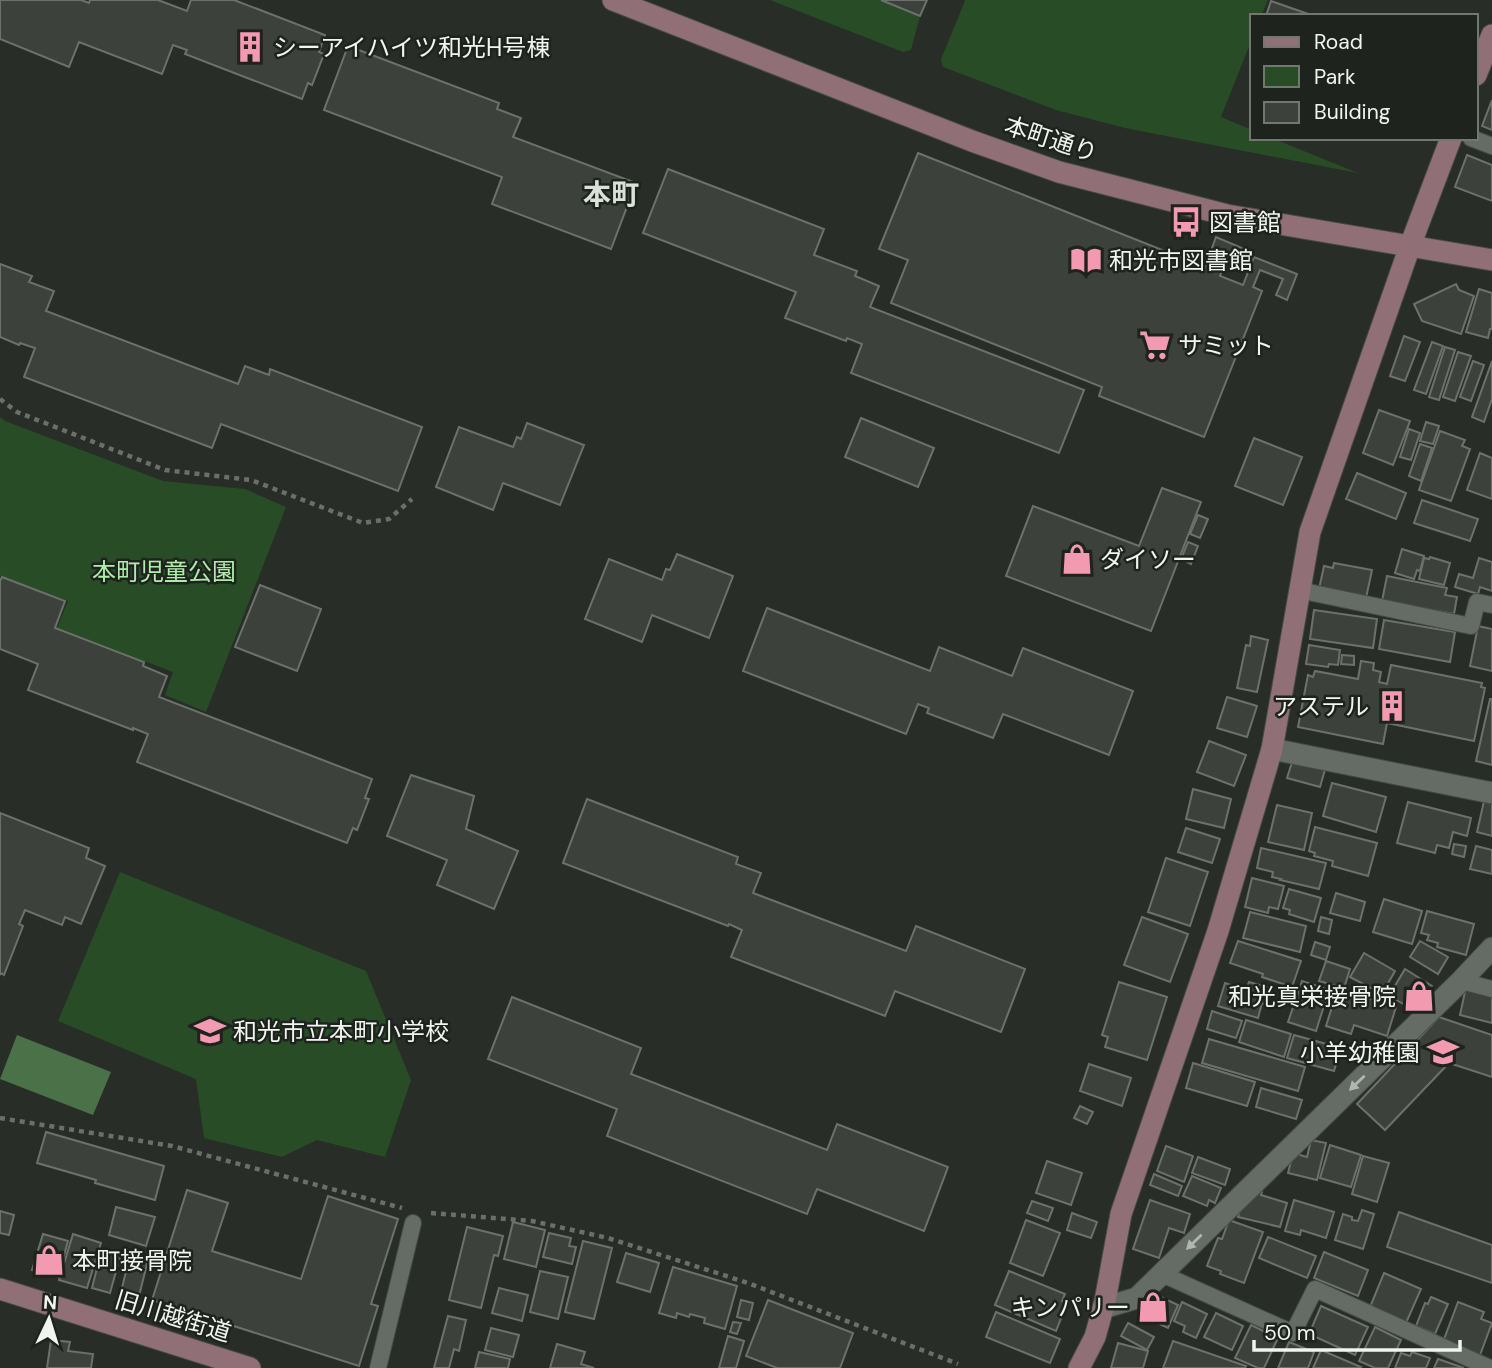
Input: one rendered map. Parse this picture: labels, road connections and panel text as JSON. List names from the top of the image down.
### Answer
{
  "streets": {
    "street": ["本町通り", "旧川越街道"]
  },
  "districts": ["本町"],
  "parks": ["本町児童公園"],
  "places": {
    "building": ["シーアイハイツ和光H号棟", "アステル"],
    "bus stop": ["図書館"],
    "library": ["和光市図書館"],
    "supermarket": ["サミット"],
    "shop": [
      "ダイソー",
      "和光真栄接骨院",
      "本町接骨院",
      "キンパリー"
    ],
    "school or university": ["和光市立本町小学校", "小羊幼稚園"]
  },
  "legend": ["Road", "Park", "Building"],
  "scale_bar": "50 m",
  "north": "top"
}
